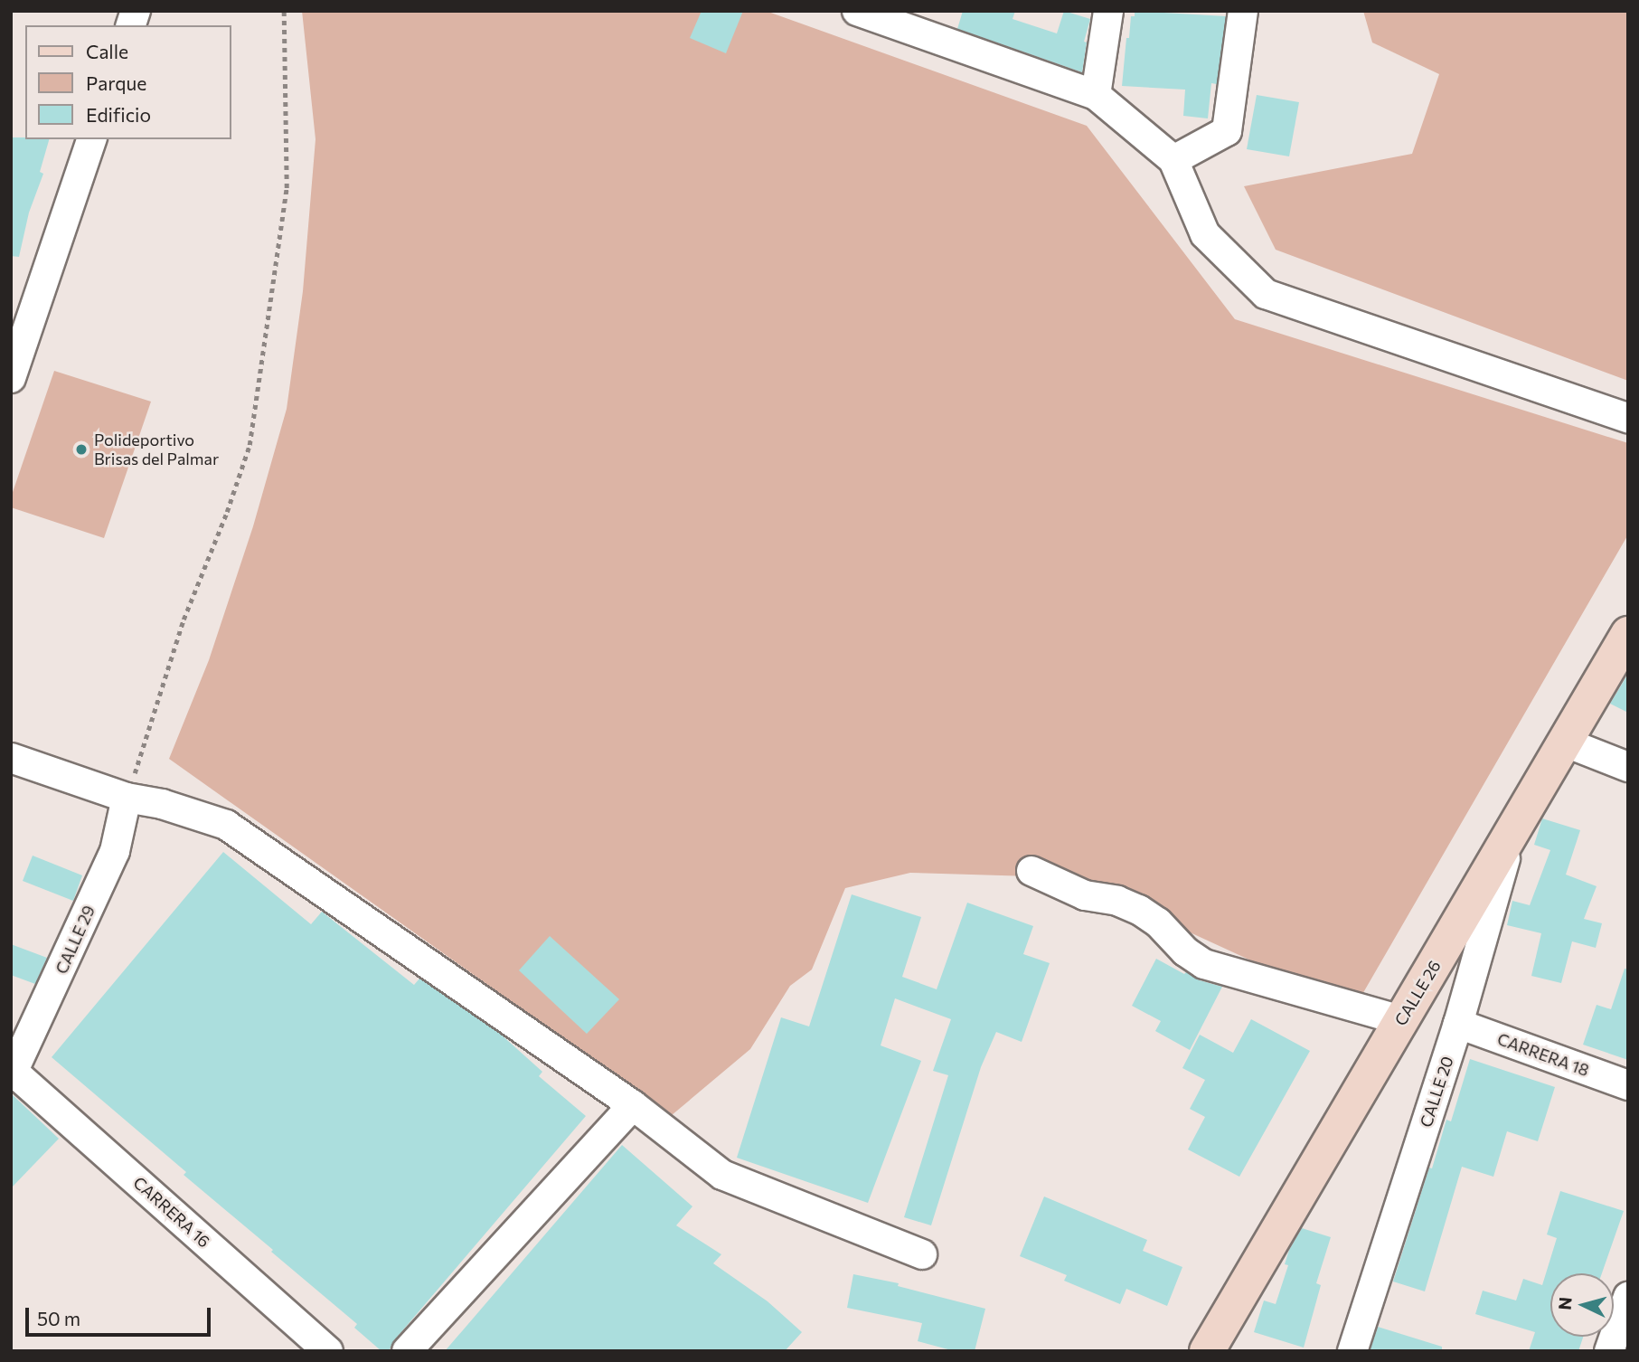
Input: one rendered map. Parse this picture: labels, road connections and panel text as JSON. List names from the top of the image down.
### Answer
{
  "streets": {
    "street": [
      "CALLE 29",
      "CALLE 26",
      "CARRERA 18",
      "CALLE 20",
      "CARRERA 16"
    ]
  },
  "crossings": [
    ["CALLE 29", "CARRERA 16"],
    ["CALLE 26", "CALLE 20"],
    ["CARRERA 18", "CALLE 20"]
  ],
  "places": ["Polideportivo Brisas del Palmar"],
  "legend": ["Calle", "Parque", "Edificio"],
  "scale_bar": "50 m",
  "north": "left"
}
